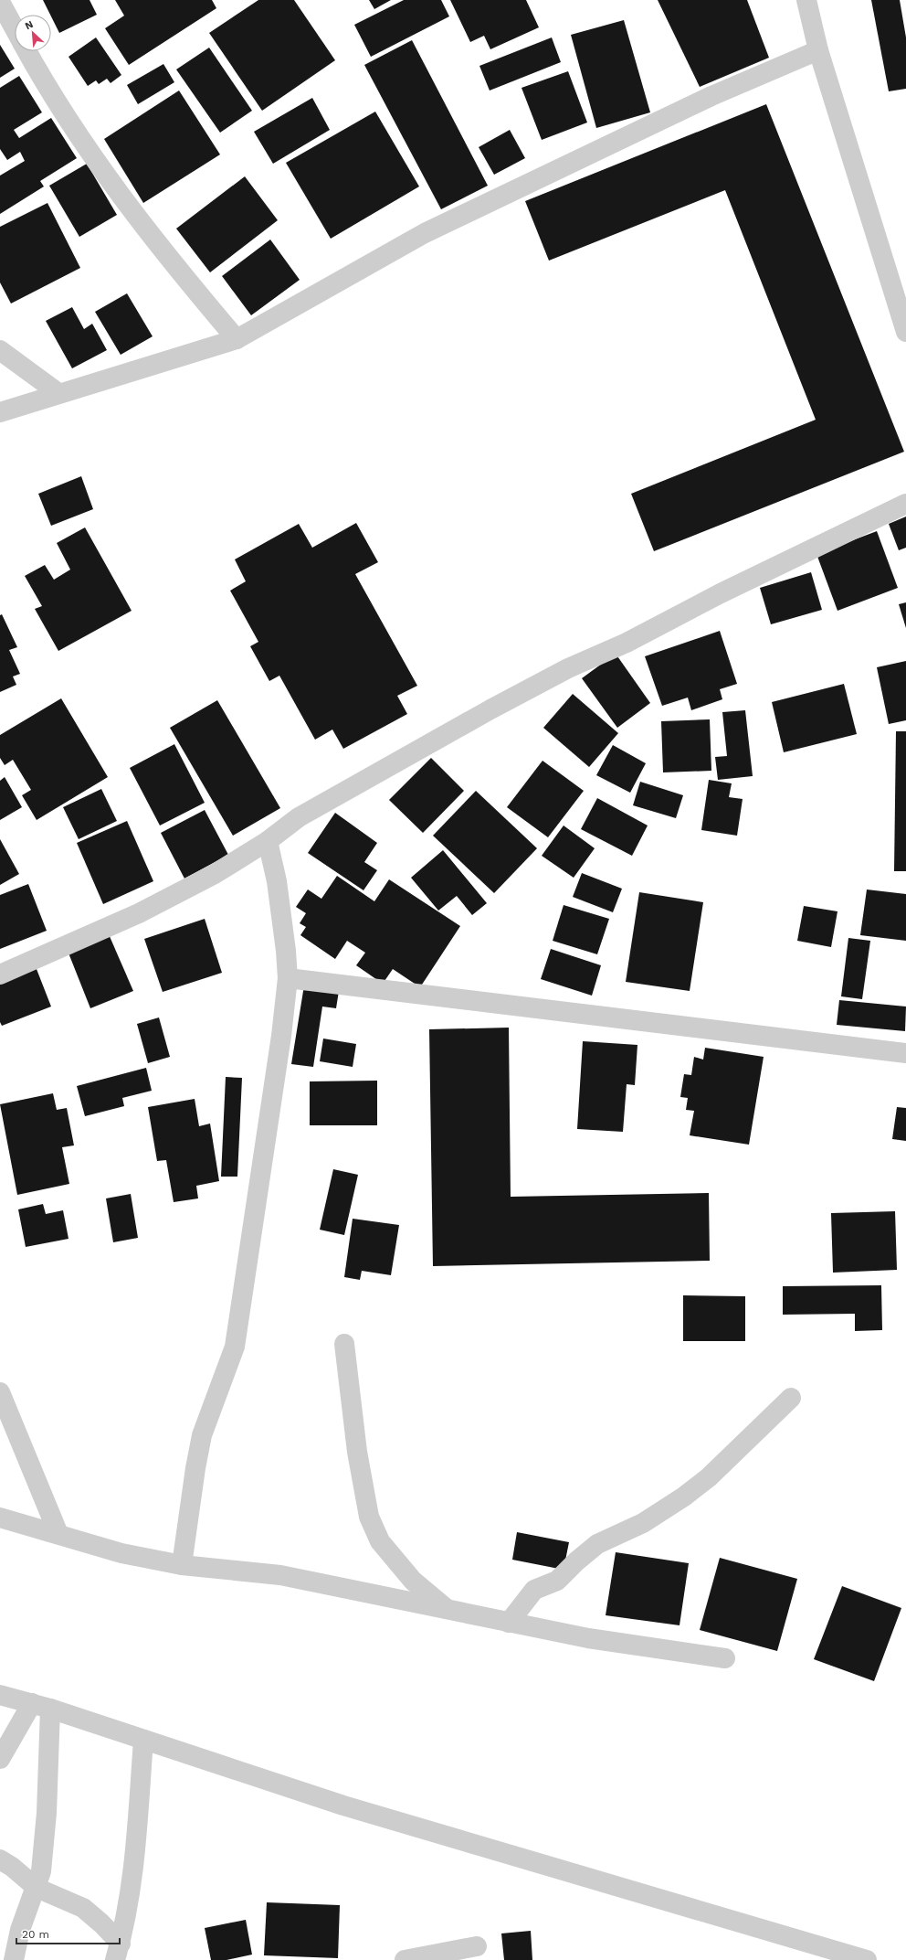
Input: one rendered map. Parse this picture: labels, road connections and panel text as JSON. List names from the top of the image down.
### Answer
{
  "scale_bar": "20 m",
  "north": "top left"
}
